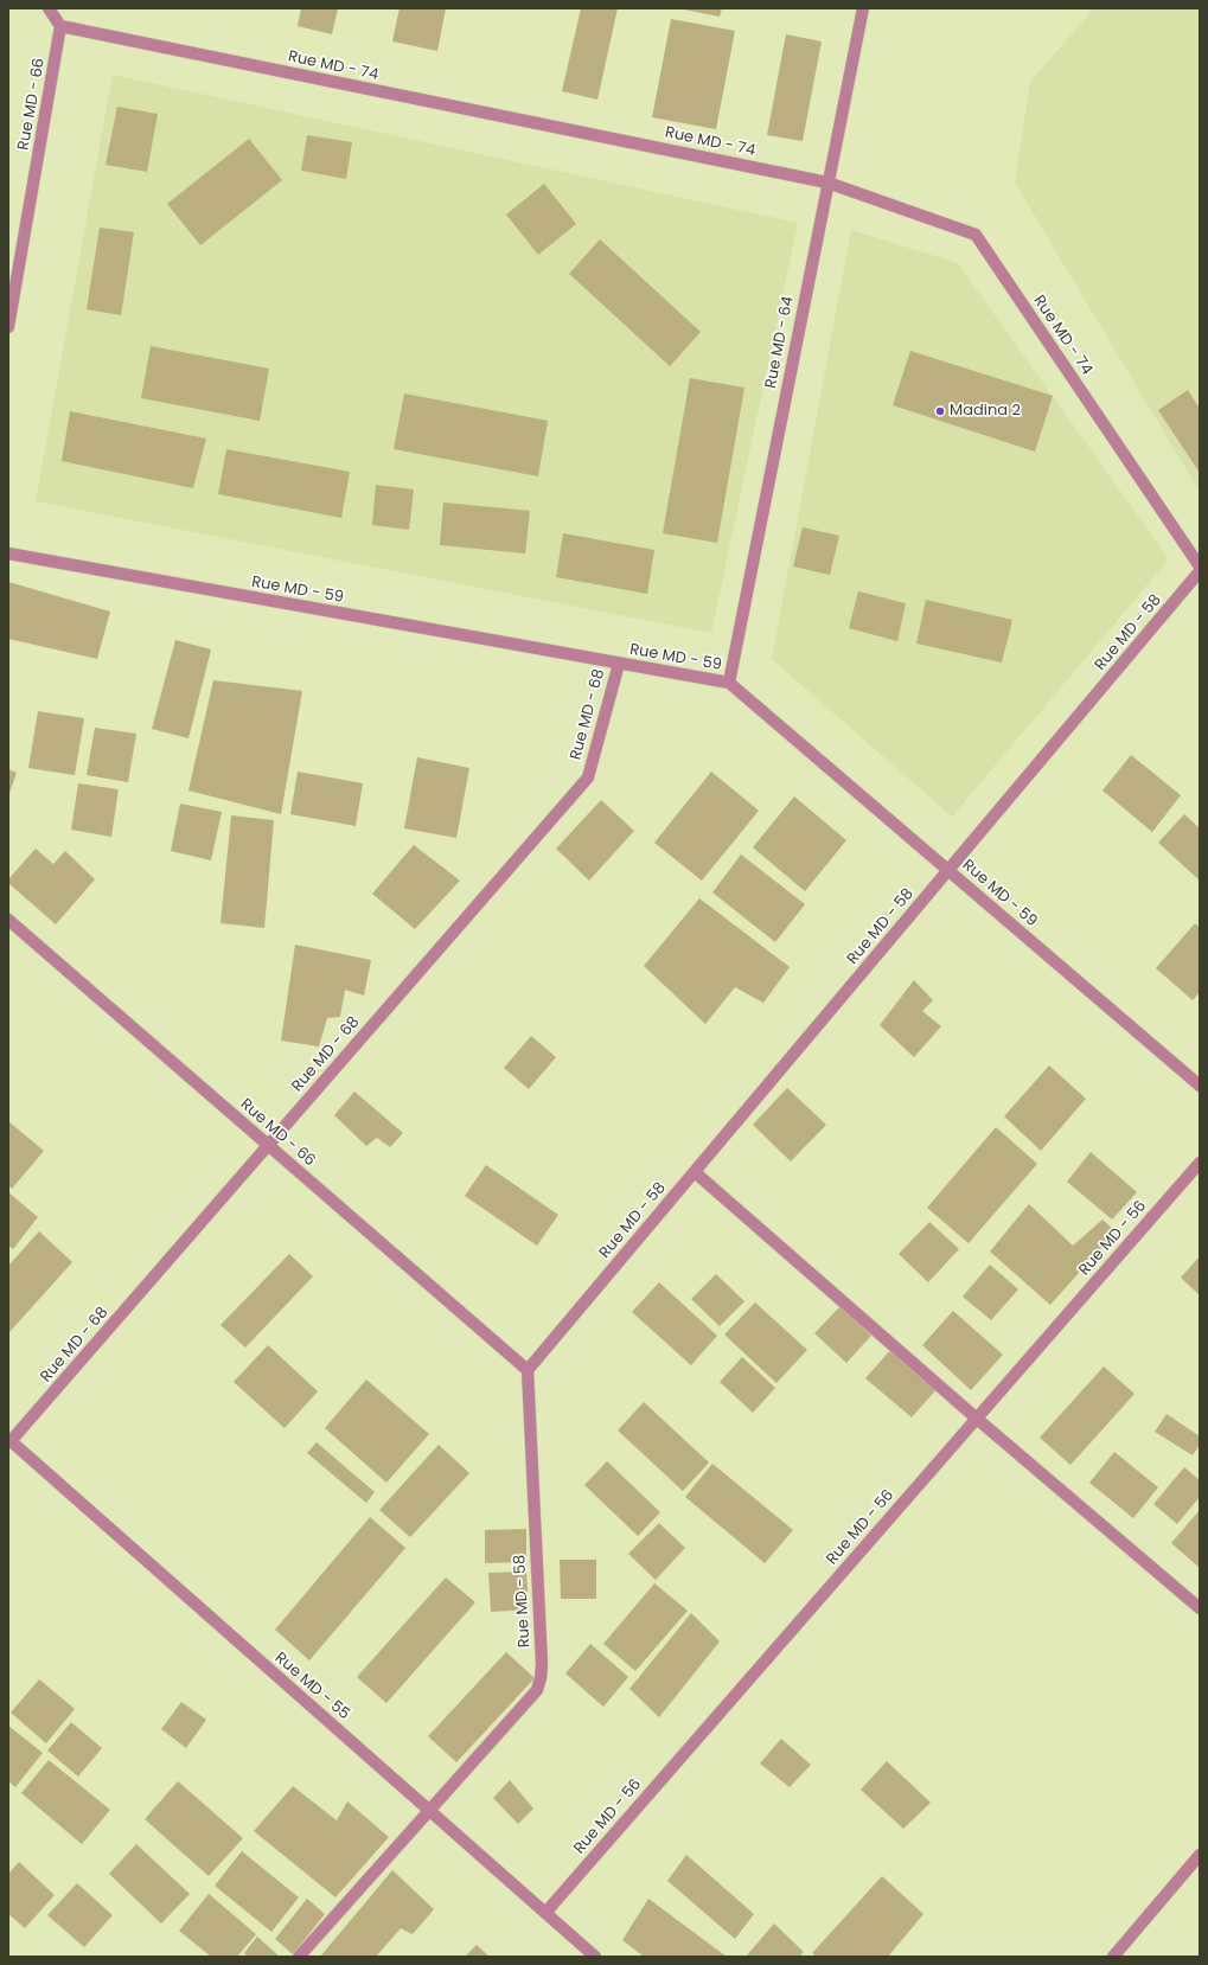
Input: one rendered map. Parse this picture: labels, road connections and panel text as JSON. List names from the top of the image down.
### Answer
{
  "streets": {
    "street": [
      "Rue MD - 74",
      "Rue MD - 66",
      "Rue MD - 64",
      "Rue MD - 59",
      "Rue MD - 58",
      "Rue MD - 68",
      "Rue MD - 56",
      "Rue MD - 55"
    ]
  },
  "crossings": [
    ["Rue MD - 74", "Rue MD - 66"],
    ["Rue MD - 74", "Rue MD - 64"],
    ["Rue MD - 66", "Rue MD - 58"],
    ["Rue MD - 66", "Rue MD - 68"],
    ["Rue MD - 64", "Rue MD - 59"],
    ["Rue MD - 59", "Rue MD - 58"],
    ["Rue MD - 59", "Rue MD - 68"],
    ["Rue MD - 58", "Rue MD - 55"],
    ["Rue MD - 68", "Rue MD - 55"],
    ["Rue MD - 56", "Rue MD - 55"]
  ],
  "places": ["Madina 2"]
}
